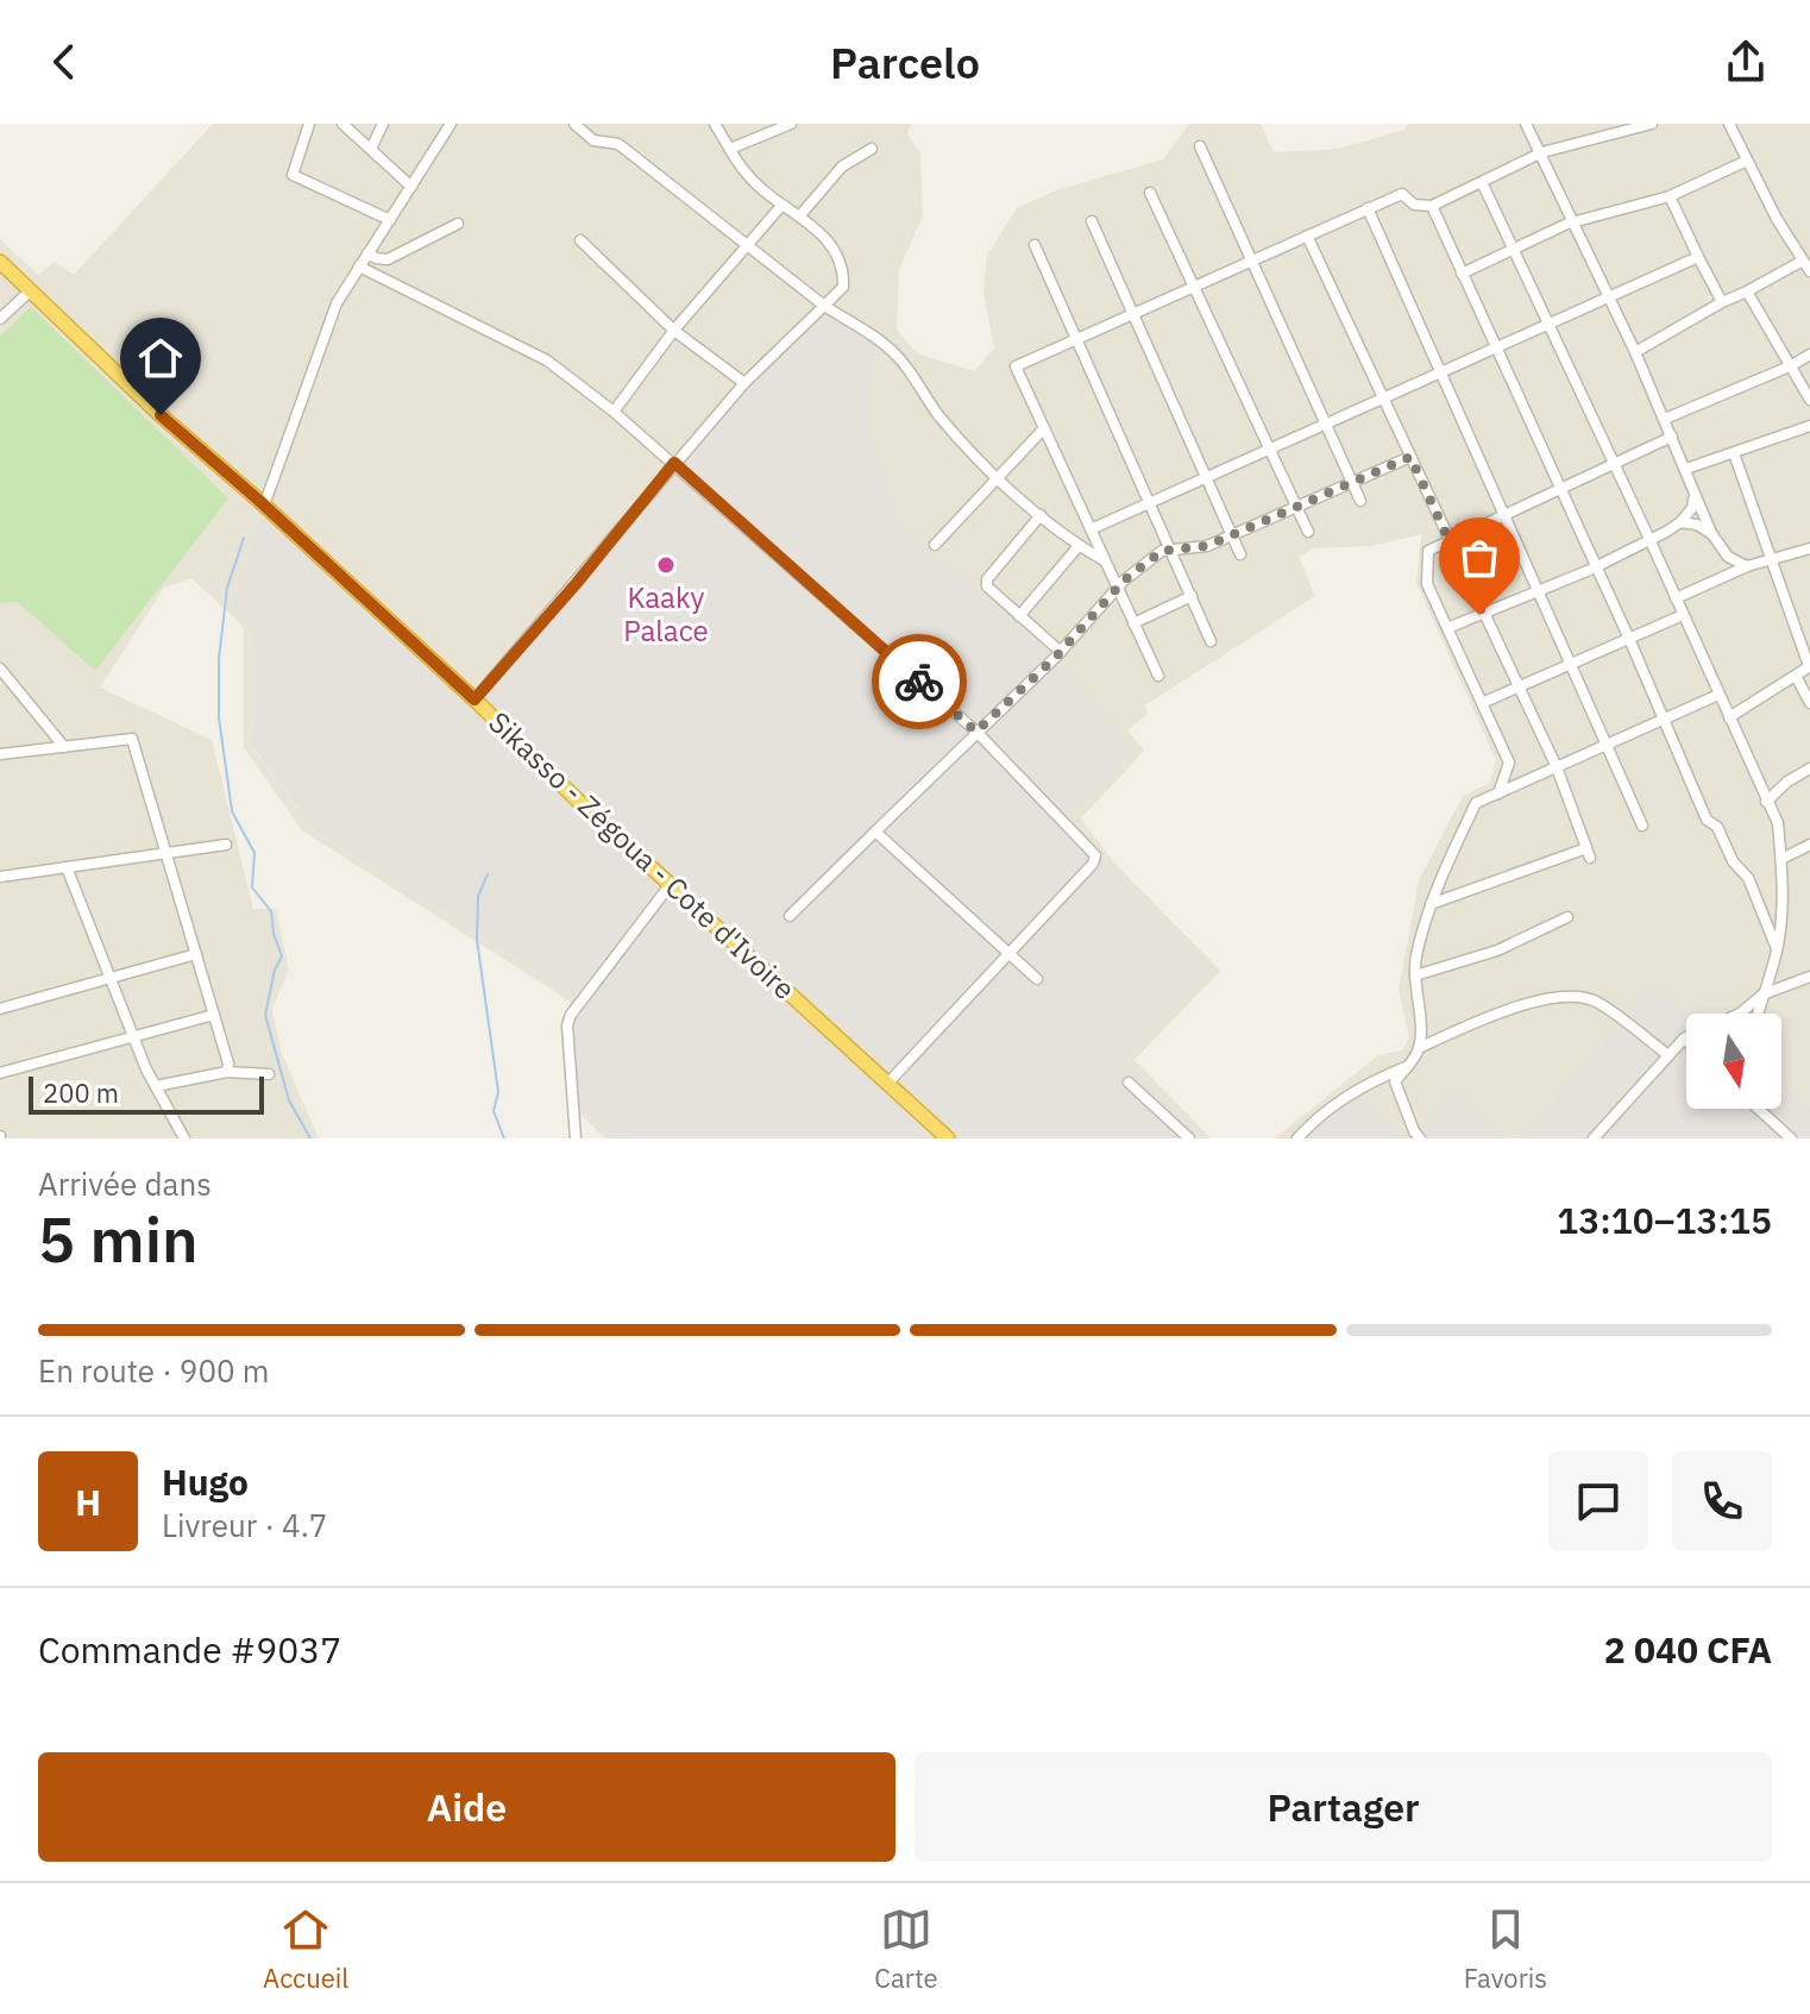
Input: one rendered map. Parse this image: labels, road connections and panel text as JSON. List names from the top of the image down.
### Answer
{
  "streets": {
    "highway": ["Sikasso - Zégoua - Cote d'Ivoire"]
  },
  "places": ["Kaaky Palace"],
  "scale_bar": "200 m",
  "north": "bottom",
  "page": {
    "header": "Parcelo",
    "scale": "200 m",
    "heading": ["5 min", "Arrivée dans", "13:10–13:15"],
    "panel": [
      "Hugo",
      "Livreur · 4.7",
      "Commande #9037",
      "2 040 CFA"
    ],
    "bar": "En route · 900 m",
    "round": "H",
    "buttons": ["Aide", "Partager"],
    "tabs": ["Accueil", "Carte", "Favoris"]
  }
}
